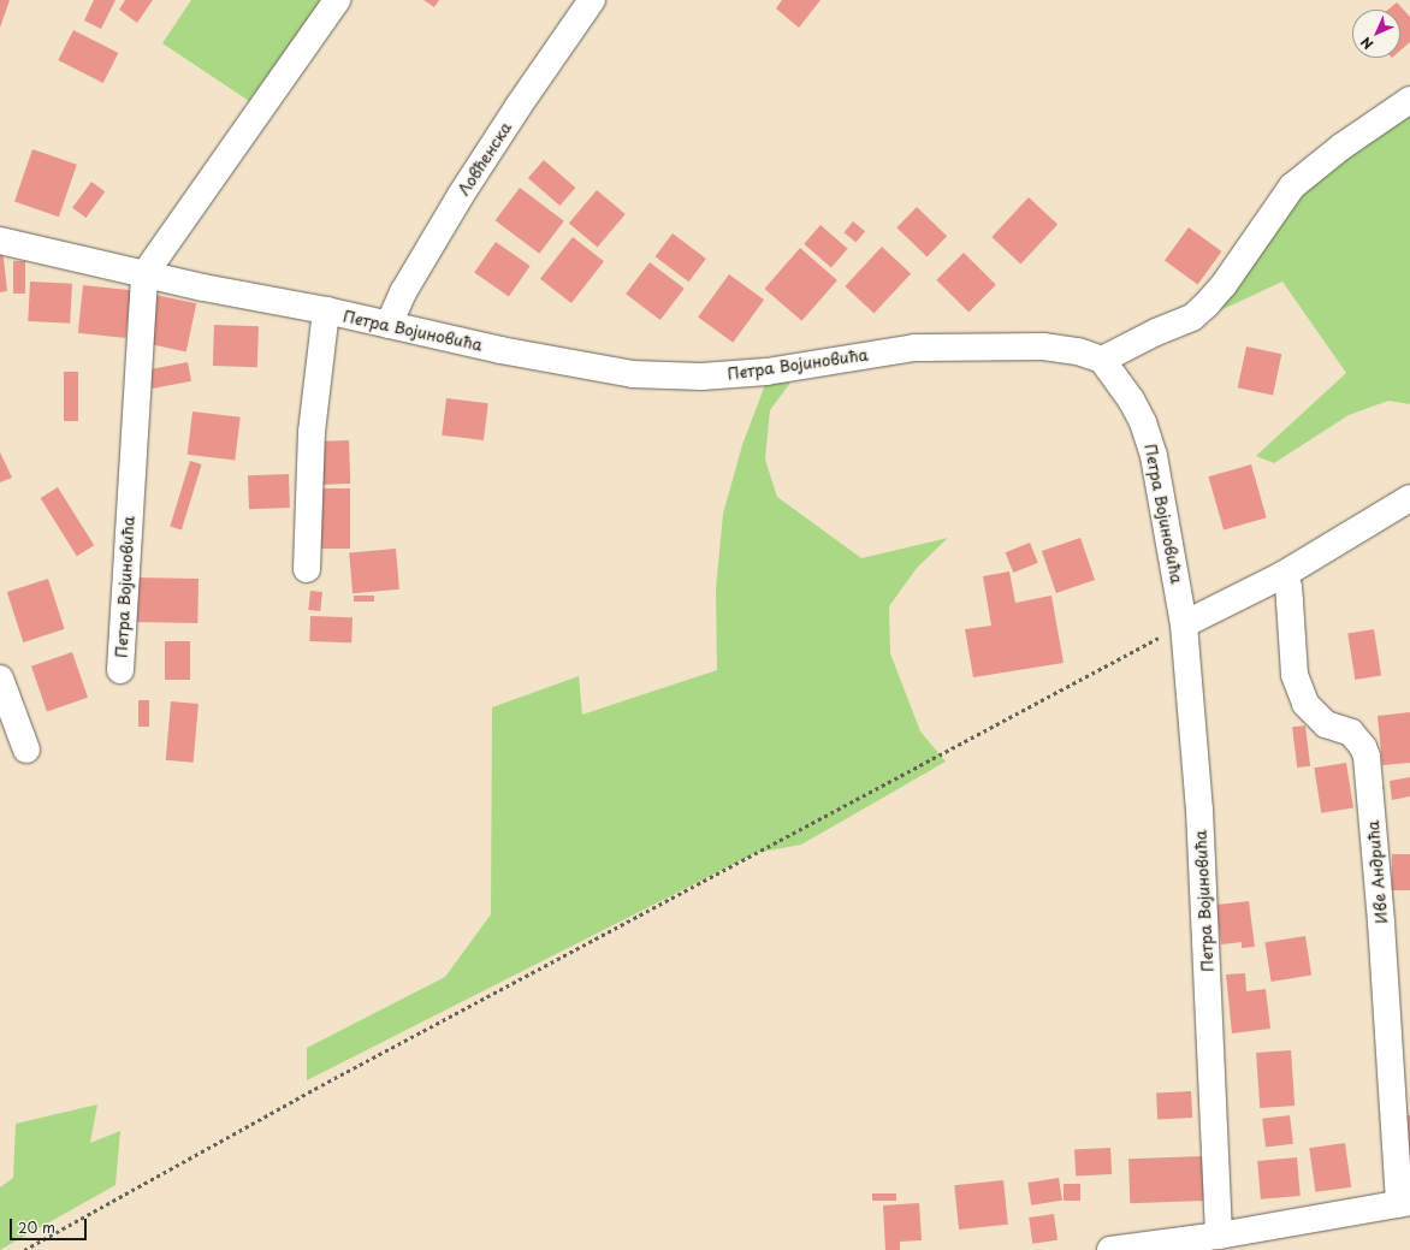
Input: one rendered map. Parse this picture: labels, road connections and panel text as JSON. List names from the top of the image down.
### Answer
{
  "streets": {
    "street": ["Ловћенска", "Петра Војиновића", "Иве Андрића"]
  },
  "crossings": [
    ["Ловћенска", "Петра Војиновића"],
    ["Петра Војиновића", "Иве Андрића"]
  ],
  "scale_bar": "20 m",
  "north": "bottom left"
}
